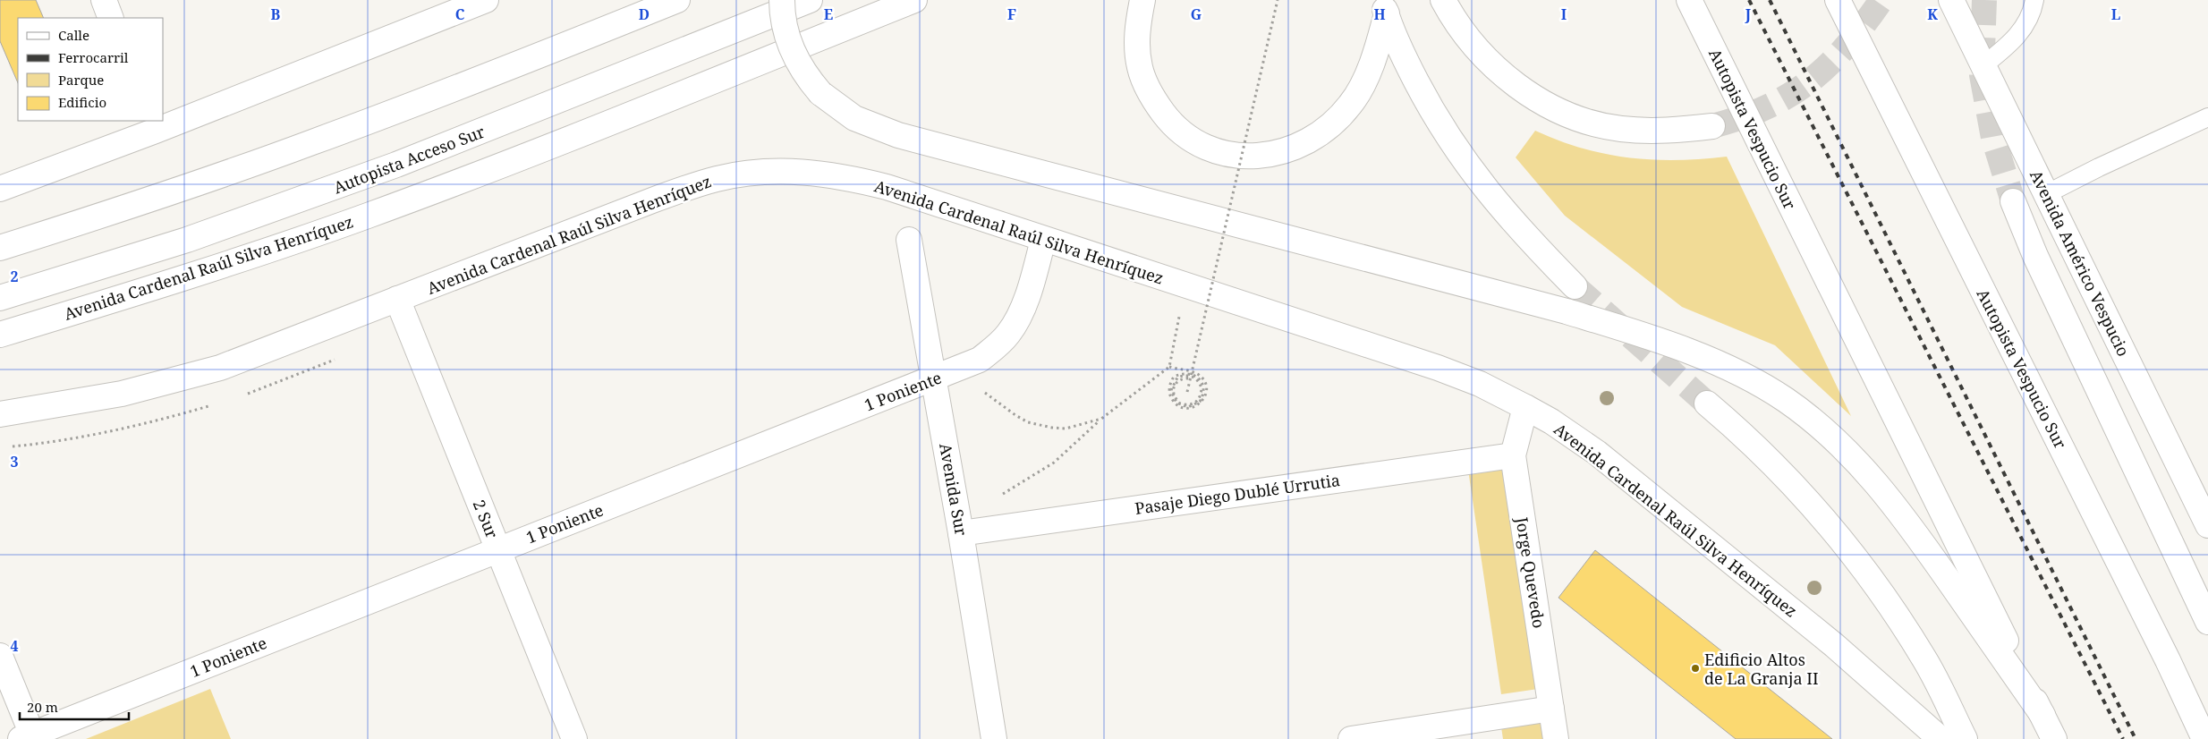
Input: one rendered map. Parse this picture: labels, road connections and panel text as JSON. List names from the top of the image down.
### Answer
{
  "streets": {
    "main road": [
      "Autopista Vespucio Sur",
      "Autopista Acceso Sur",
      "Avenida Cardenal Raúl Silva Henríquez",
      "Avenida Américo Vespucio",
      "1 Poniente",
      "Avenida Sur",
      "Pasaje Diego Dublé Urrutia",
      "2 Sur",
      "Jorge Quevedo"
    ]
  },
  "crossings": [
    ["Avenida Cardenal Raúl Silva Henríquez", "1 Poniente"],
    ["Avenida Cardenal Raúl Silva Henríquez", "2 Sur"],
    ["Avenida Cardenal Raúl Silva Henríquez", "Jorge Quevedo"],
    ["1 Poniente", "Avenida Sur"],
    ["1 Poniente", "2 Sur"],
    ["Avenida Sur", "Pasaje Diego Dublé Urrutia"],
    ["Pasaje Diego Dublé Urrutia", "Jorge Quevedo"]
  ],
  "places": ["Edificio Altos de La Granja II"],
  "legend": [
    "Calle",
    "Ferrocarril",
    "Parque",
    "Edificio"
  ],
  "scale_bar": "20 m",
  "grid": {
    "columns": [
      "B",
      "C",
      "D",
      "E",
      "F",
      "G",
      "H",
      "I",
      "J",
      "K",
      "L"
    ],
    "rows": ["2", "3", "4"]
  }
}
